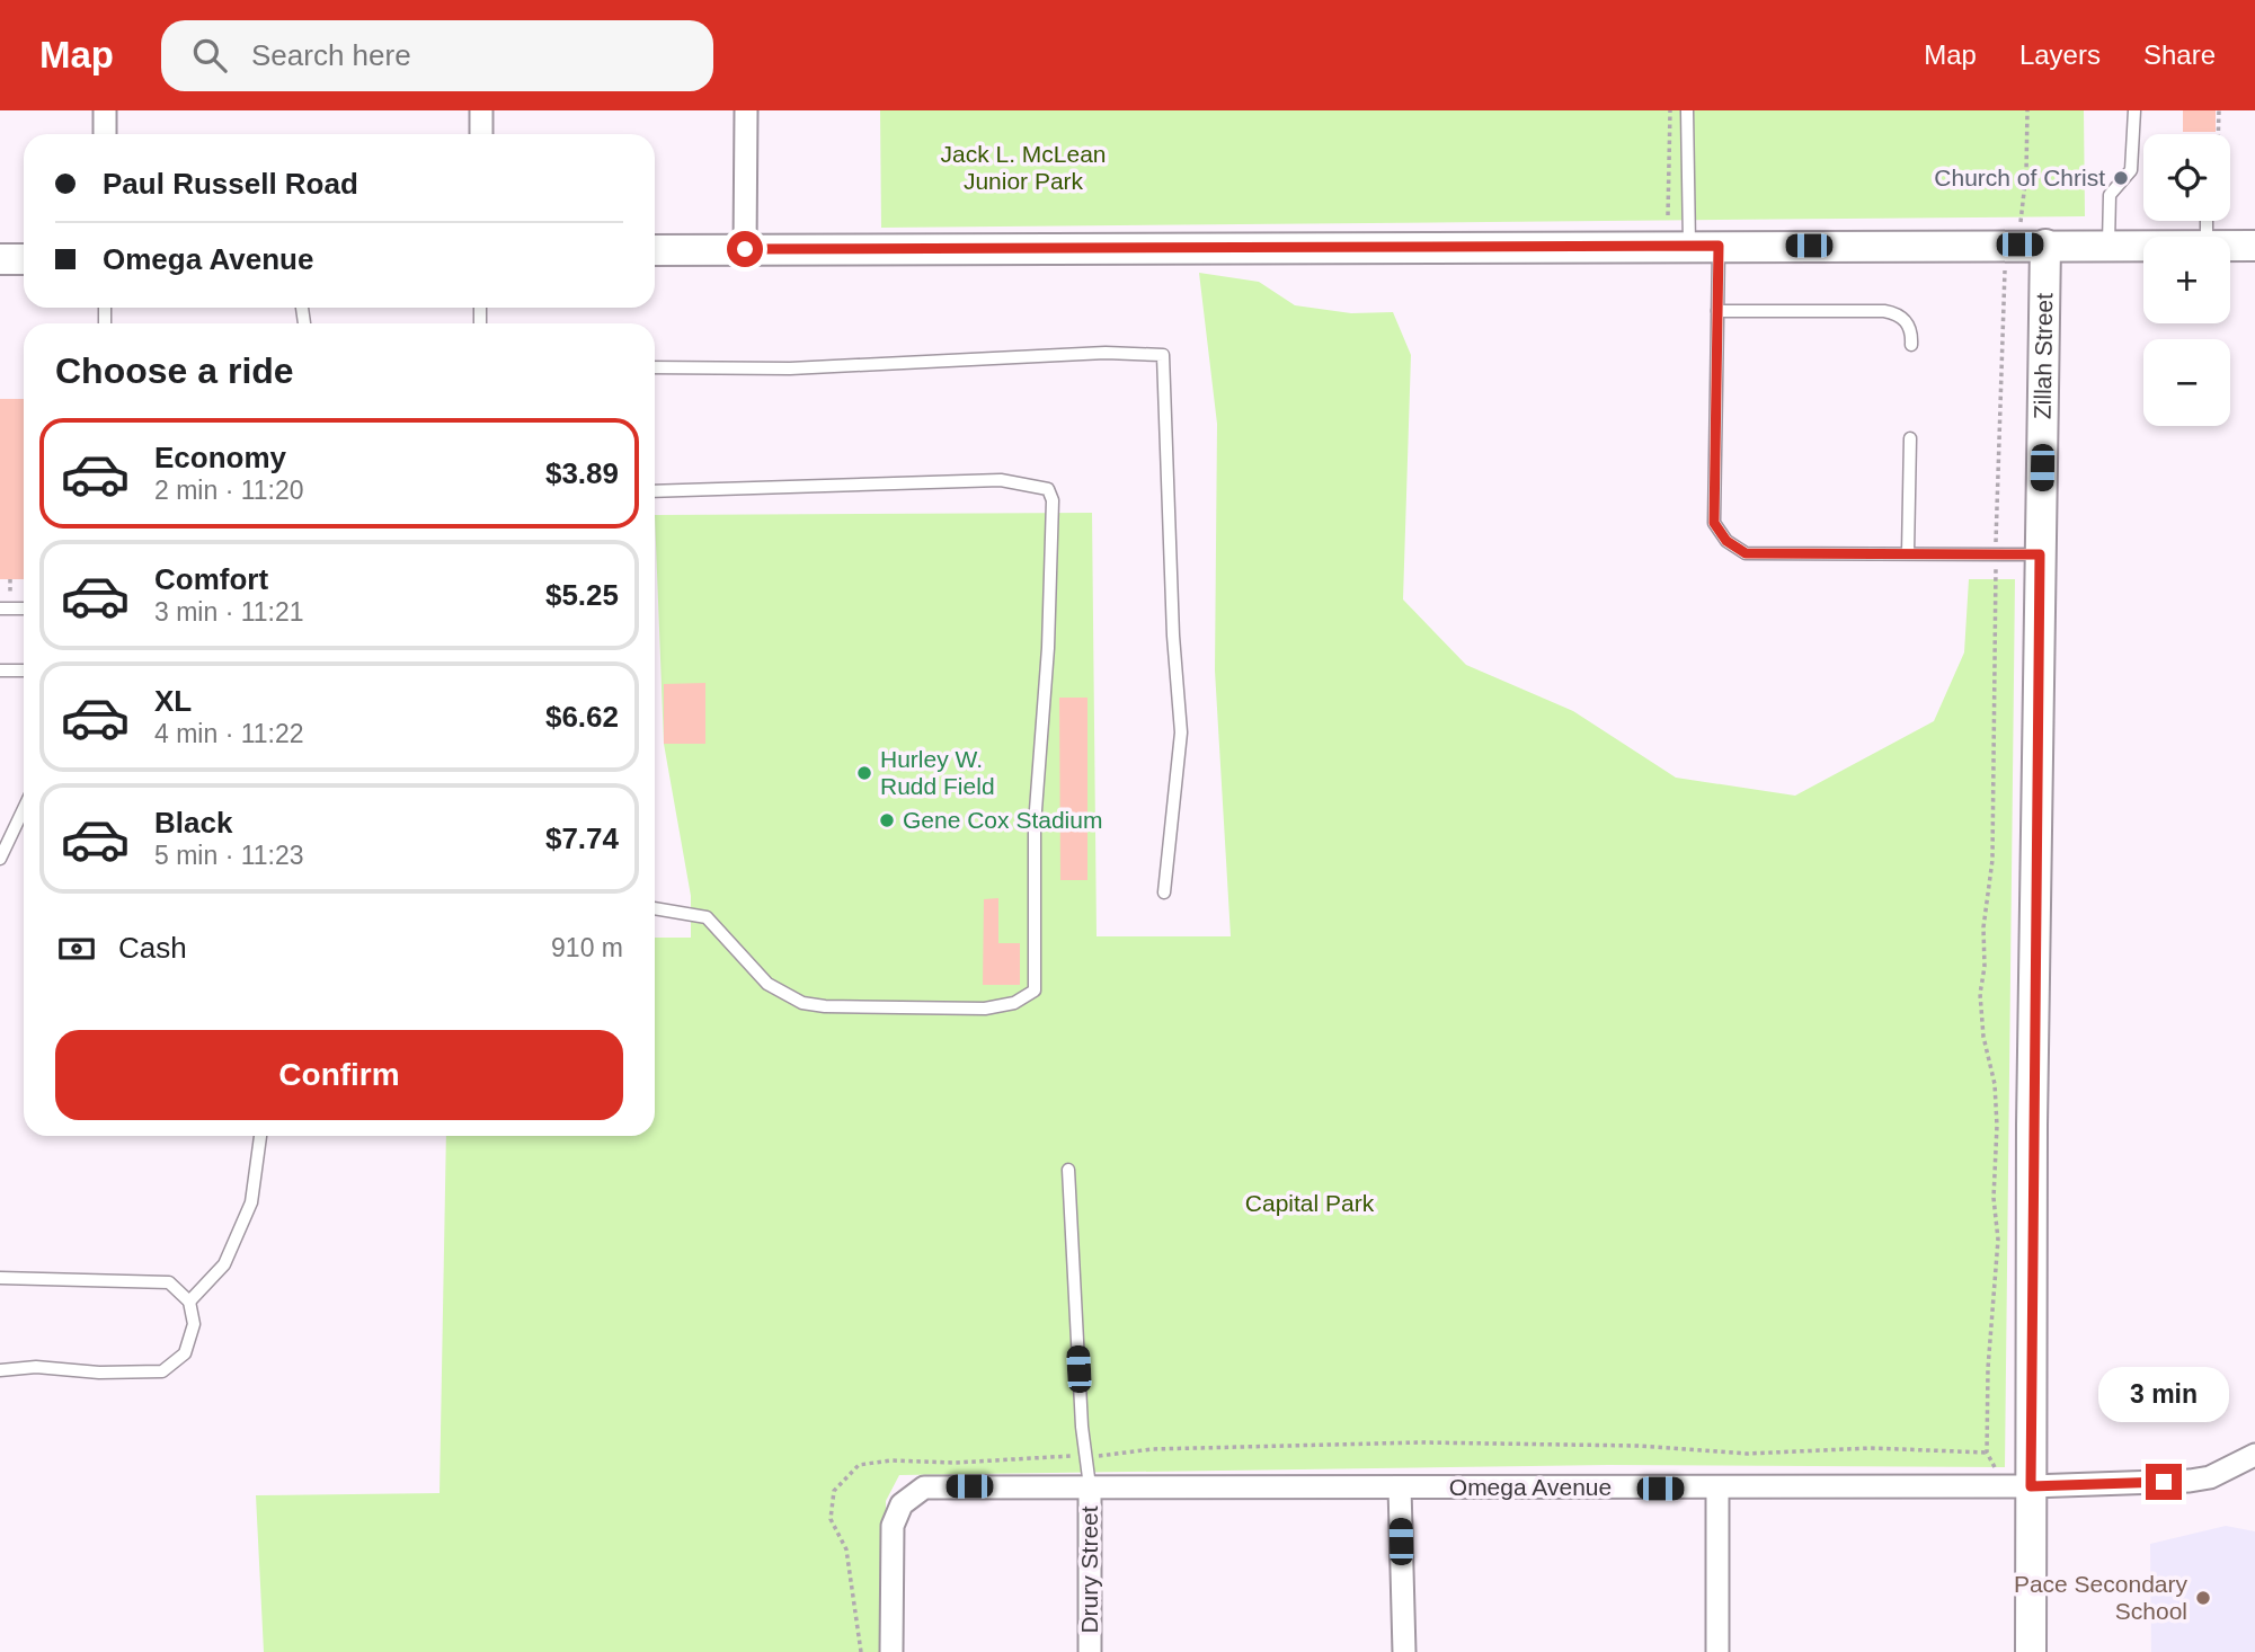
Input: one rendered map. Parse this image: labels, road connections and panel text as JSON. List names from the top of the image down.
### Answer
{
  "streets": {
    "street": ["Zillah Street", "Omega Avenue", "Drury Street"]
  },
  "crossings": [
    ["Zillah Street", "Omega Avenue"],
    ["Omega Avenue", "Drury Street"]
  ],
  "parks": ["Jack L. McLean Junior Park", "Capital Park"],
  "places": [
    "Church of Christ",
    "Hurley W. Rudd Field",
    "Gene Cox Stadium",
    "Pace Secondary School"
  ],
  "page": {
    "header": "Map",
    "search": "Search here",
    "nav": ["Map", "Layers", "Share"],
    "map_buttons": ["+", "−"],
    "banner": ["Paul Russell Road", "Omega Avenue"],
    "heading": "Choose a ride",
    "list": [
      {
        "name": "Economy",
        "note": "2 min · 11:20",
        "value": "$3.89"
      },
      {
        "name": "Comfort",
        "note": "3 min · 11:21",
        "value": "$5.25"
      },
      {
        "name": "XL",
        "note": "4 min · 11:22",
        "value": "$6.62"
      },
      {
        "name": "Black",
        "note": "5 min · 11:23",
        "value": "$7.74"
      }
    ],
    "pay": ["Cash", "910 m"],
    "buttons": "Confirm",
    "bubble": "3 min"
  }
}
